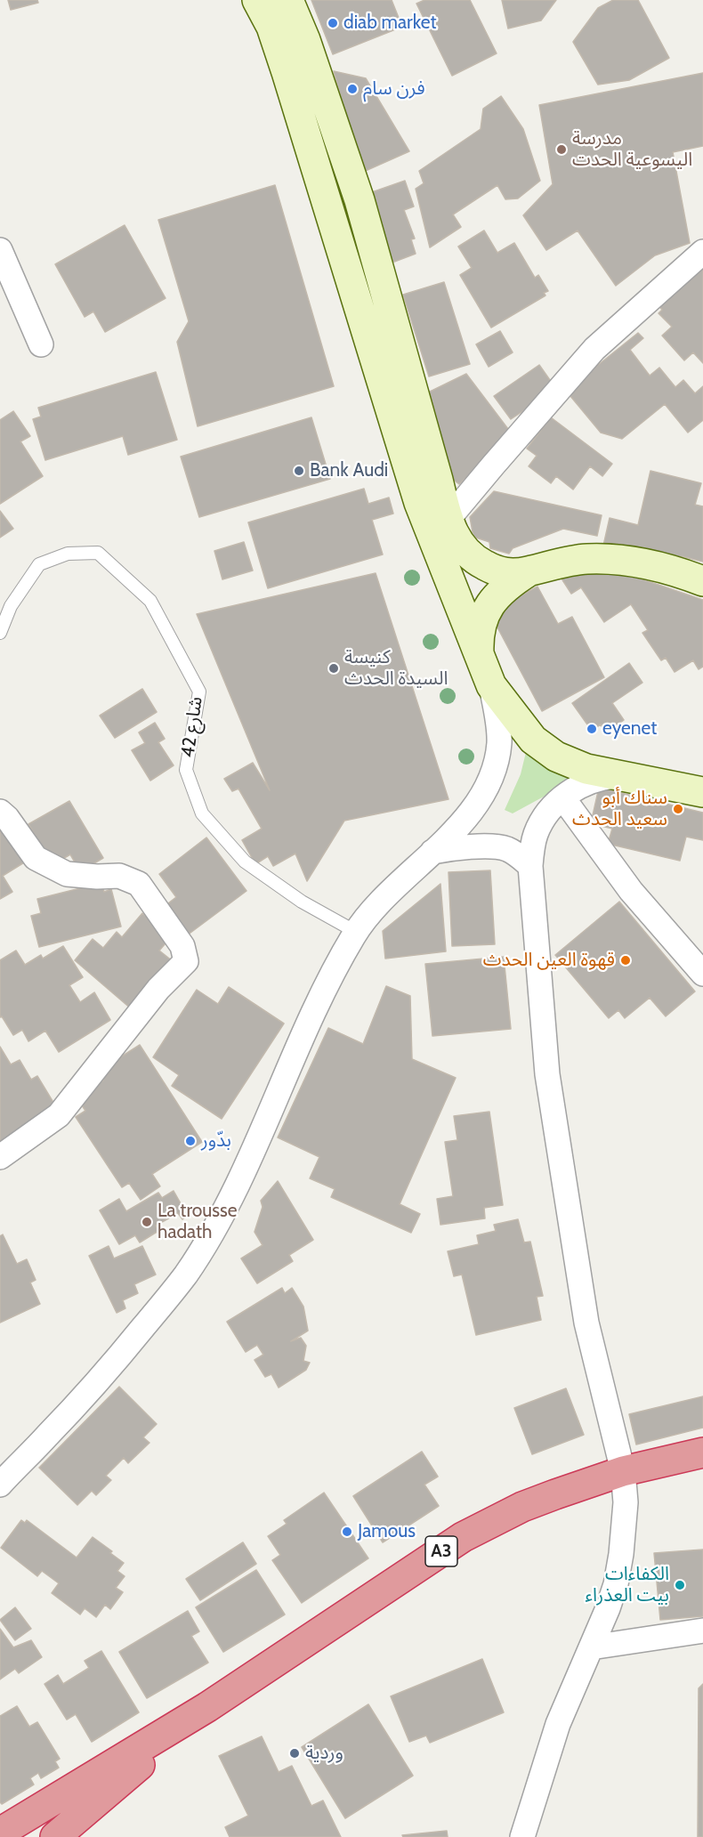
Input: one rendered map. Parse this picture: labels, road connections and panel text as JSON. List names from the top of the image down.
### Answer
{
  "streets": {
    "highway": ["A3"],
    "lane": ["شارع 42"]
  },
  "places": [
    "diab market",
    "فرن سام",
    "مدرسة اليسوعية الحدت",
    "Bank Audi",
    "كنيسة السيدة الحدث",
    "eyenet",
    "سناك أبو سعيد الحدث",
    "قهوة العين الحدث",
    "بدّور",
    "La trousse hadath",
    "Jamous",
    "الكفاءات بيت العذراء",
    "وردية"
  ]
}
